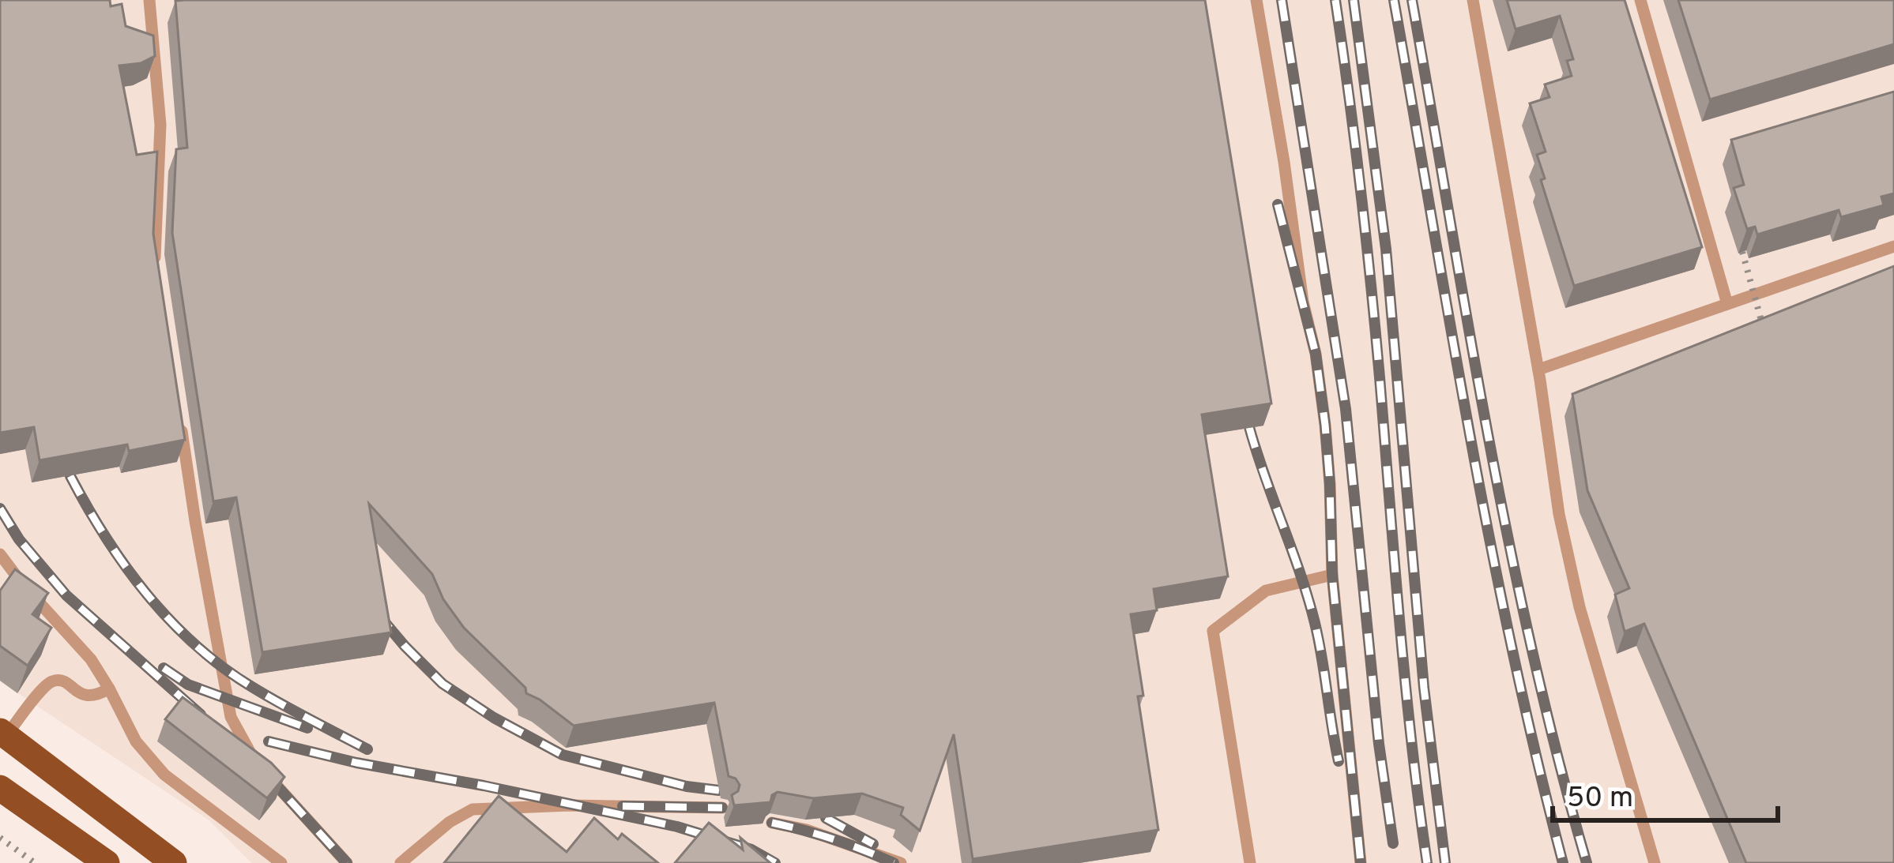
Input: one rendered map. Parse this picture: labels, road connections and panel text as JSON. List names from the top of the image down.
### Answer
{
  "scale_bar": "50 m"
}
